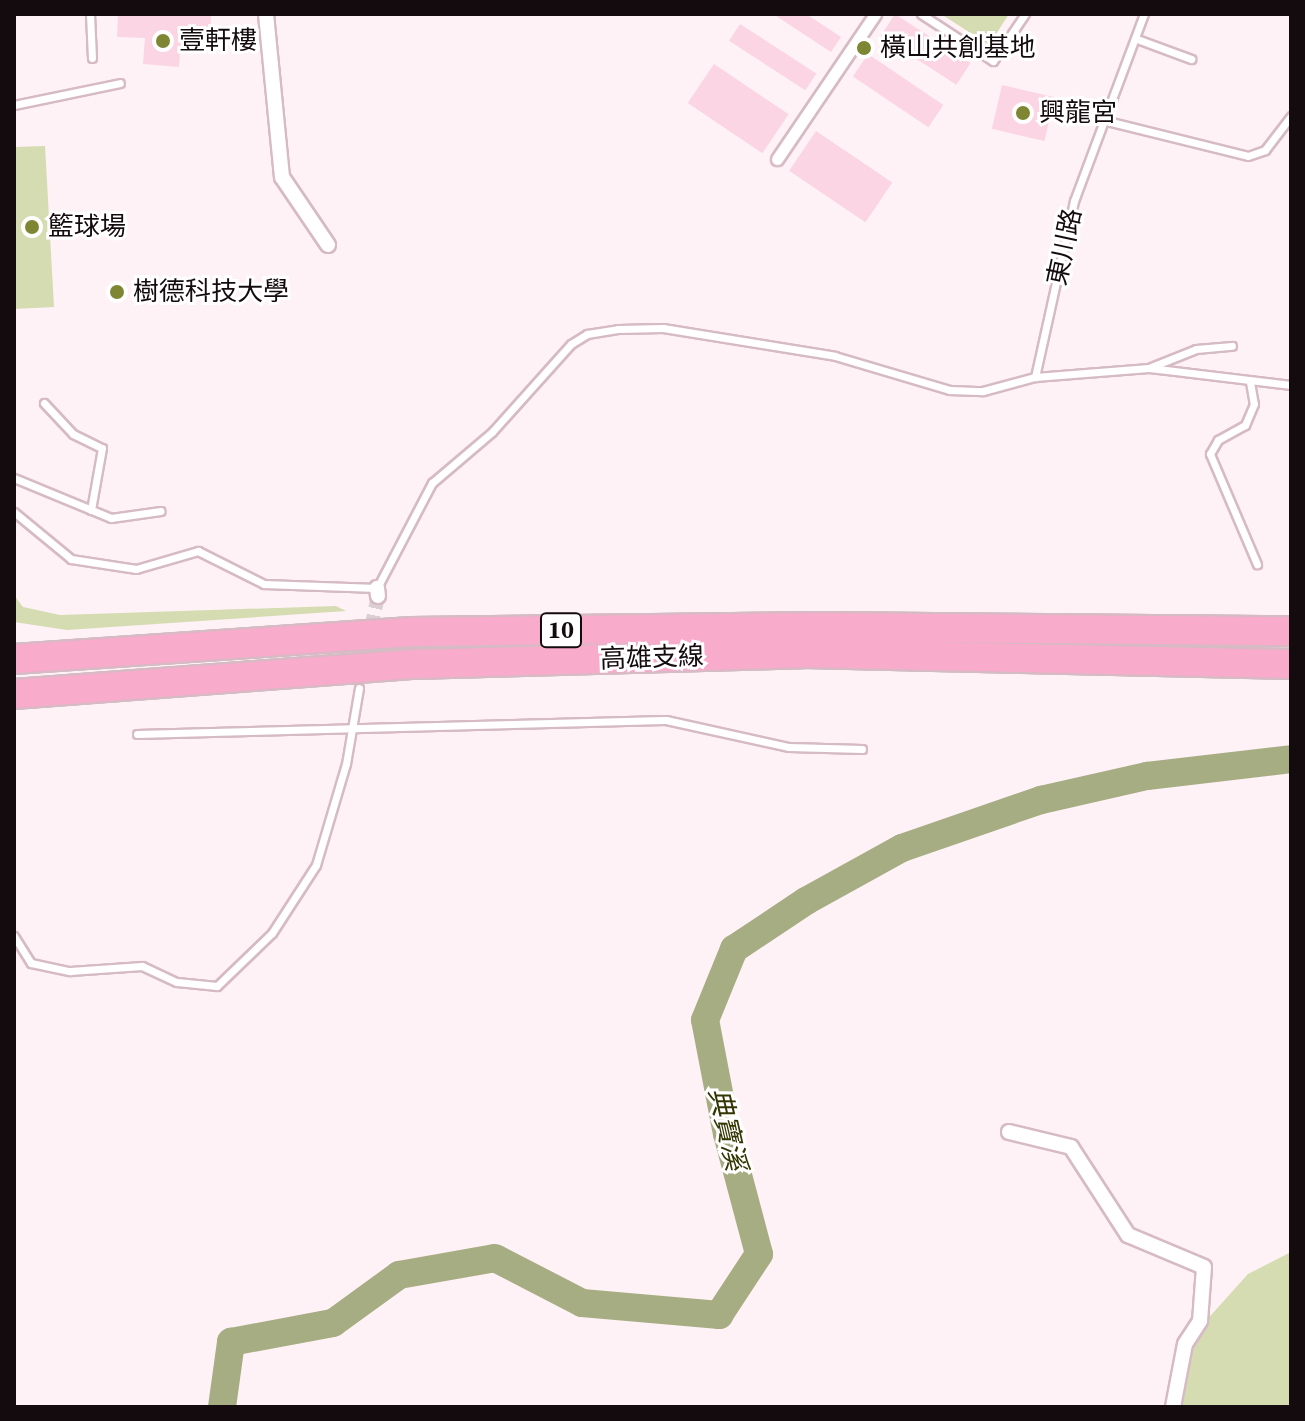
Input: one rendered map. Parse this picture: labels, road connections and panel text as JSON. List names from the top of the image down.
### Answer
{
  "streets": {
    "highway": ["10", "高雄支線"],
    "lane": ["東川路"]
  },
  "water": ["典寶溪"],
  "places": [
    "壹軒樓",
    "橫山共創基地",
    "興龍宮",
    "籃球場",
    "樹德科技大學"
  ]
}
